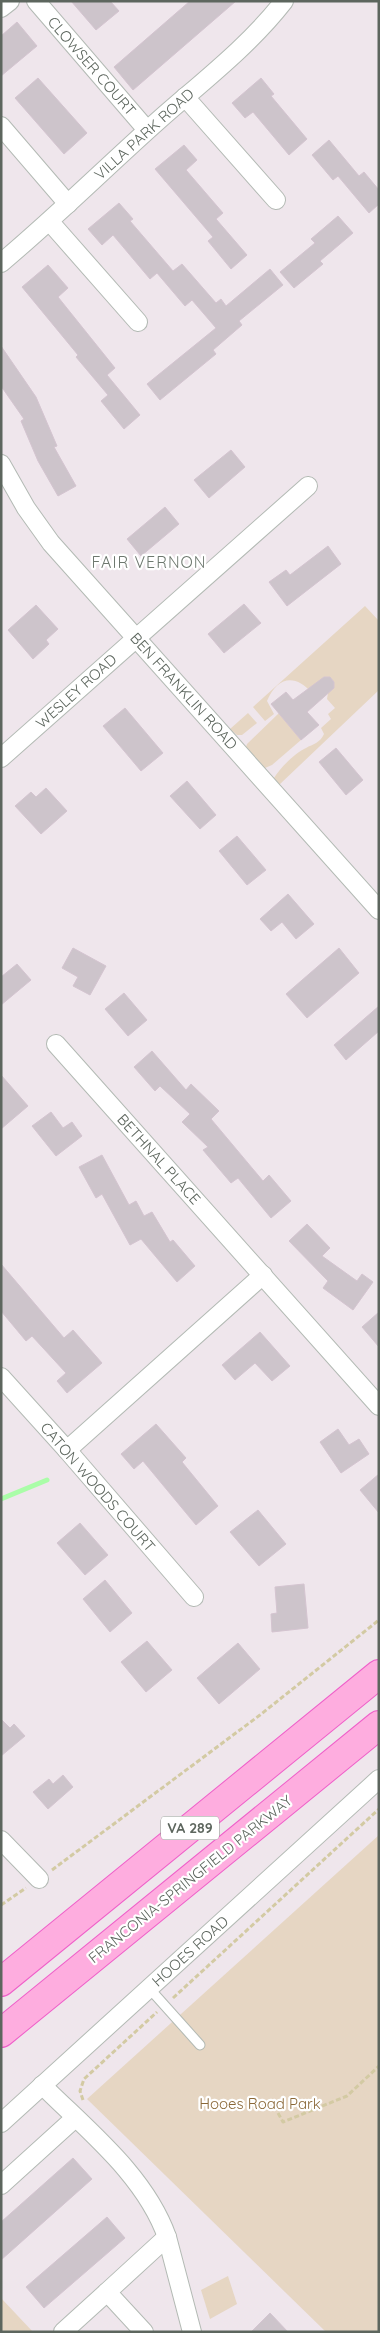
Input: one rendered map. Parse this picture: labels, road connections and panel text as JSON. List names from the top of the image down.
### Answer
{
  "streets": {
    "main road": ["VA 289", "FRANCONIA-SPRINGFIELD PARKWAY"],
    "street": [
      "CLOWSER COURT",
      "VILLA PARK ROAD",
      "WESLEY ROAD",
      "BEN FRANKLIN ROAD",
      "BETHNAL PLACE",
      "CATON WOODS COURT",
      "HOOES ROAD"
    ]
  },
  "crossings": [
    ["CLOWSER COURT", "VILLA PARK ROAD"],
    ["WESLEY ROAD", "BEN FRANKLIN ROAD"]
  ],
  "districts": ["FAIR VERNON"],
  "parks": ["Hooes Road Park"]
}
